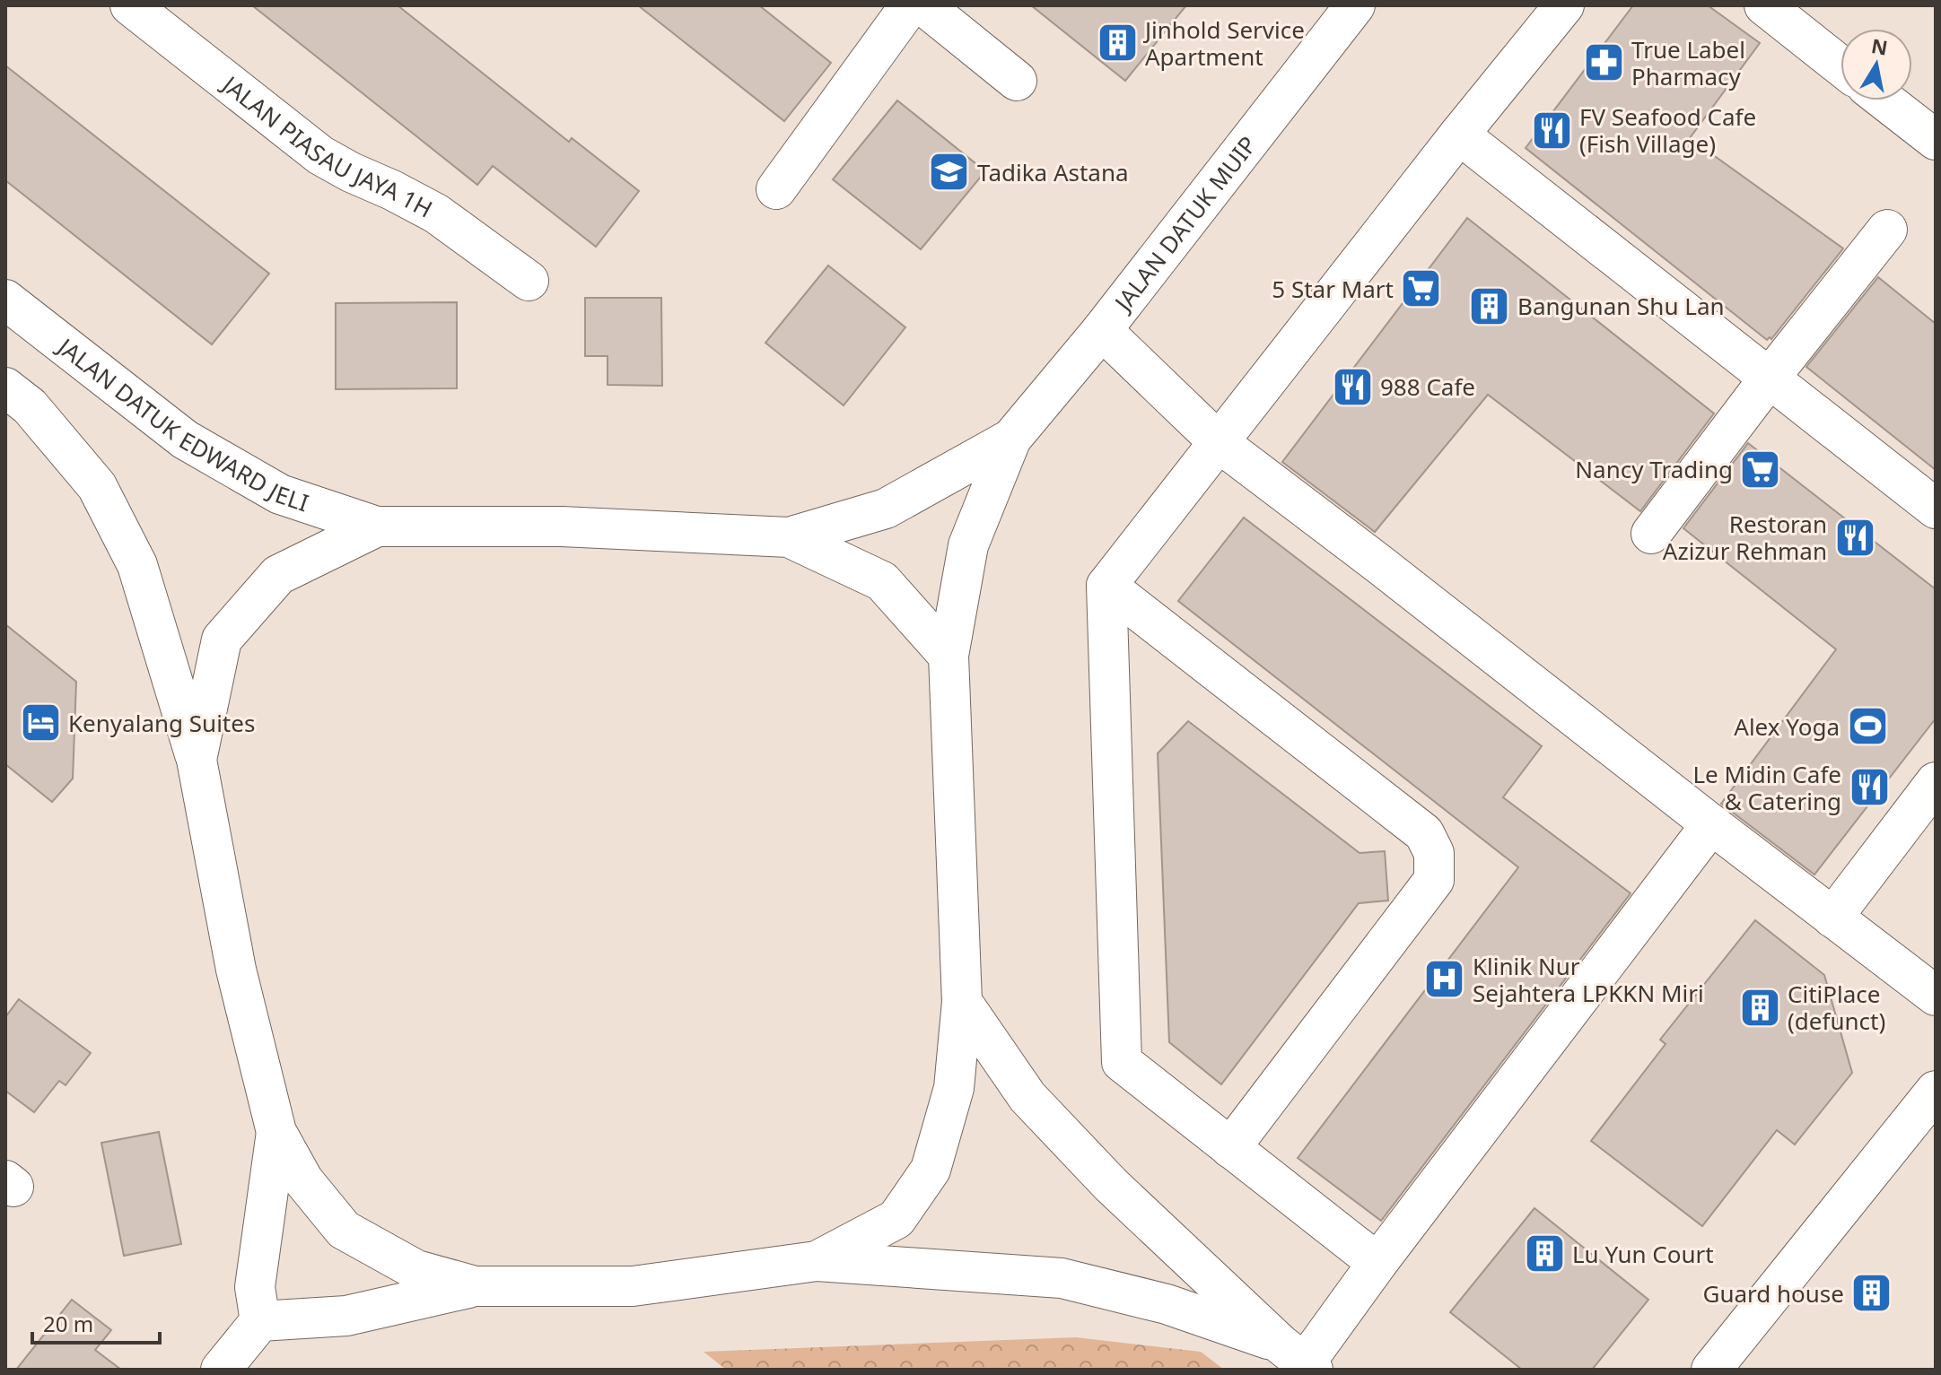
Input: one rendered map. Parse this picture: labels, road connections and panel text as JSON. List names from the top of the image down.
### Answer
{
  "streets": {
    "street": ["JALAN PIASAU JAYA 1H", "JALAN DATUK MUIP", "JALAN DATUK EDWARD JELI"]
  },
  "places": {
    "building": [
      "Jinhold Service Apartment",
      "Bangunan Shu Lan",
      "CitiPlace (defunct)",
      "Lu Yun Court",
      "Guard house"
    ],
    "pharmacy": ["True Label Pharmacy"],
    "restaurant": [
      "FV Seafood Cafe (Fish Village)",
      "988 Cafe",
      "Restoran Azizur Rehman",
      "Le Midin Cafe & Catering"
    ],
    "school or university": ["Tadika Astana"],
    "supermarket": ["5 Star Mart", "Nancy Trading"],
    "hotel": ["Kenyalang Suites"],
    "sports": ["Alex Yoga"],
    "hospital": ["Klinik Nur Sejahtera LPKKN Miri"]
  },
  "scale_bar": "20 m",
  "north": "top"
}
